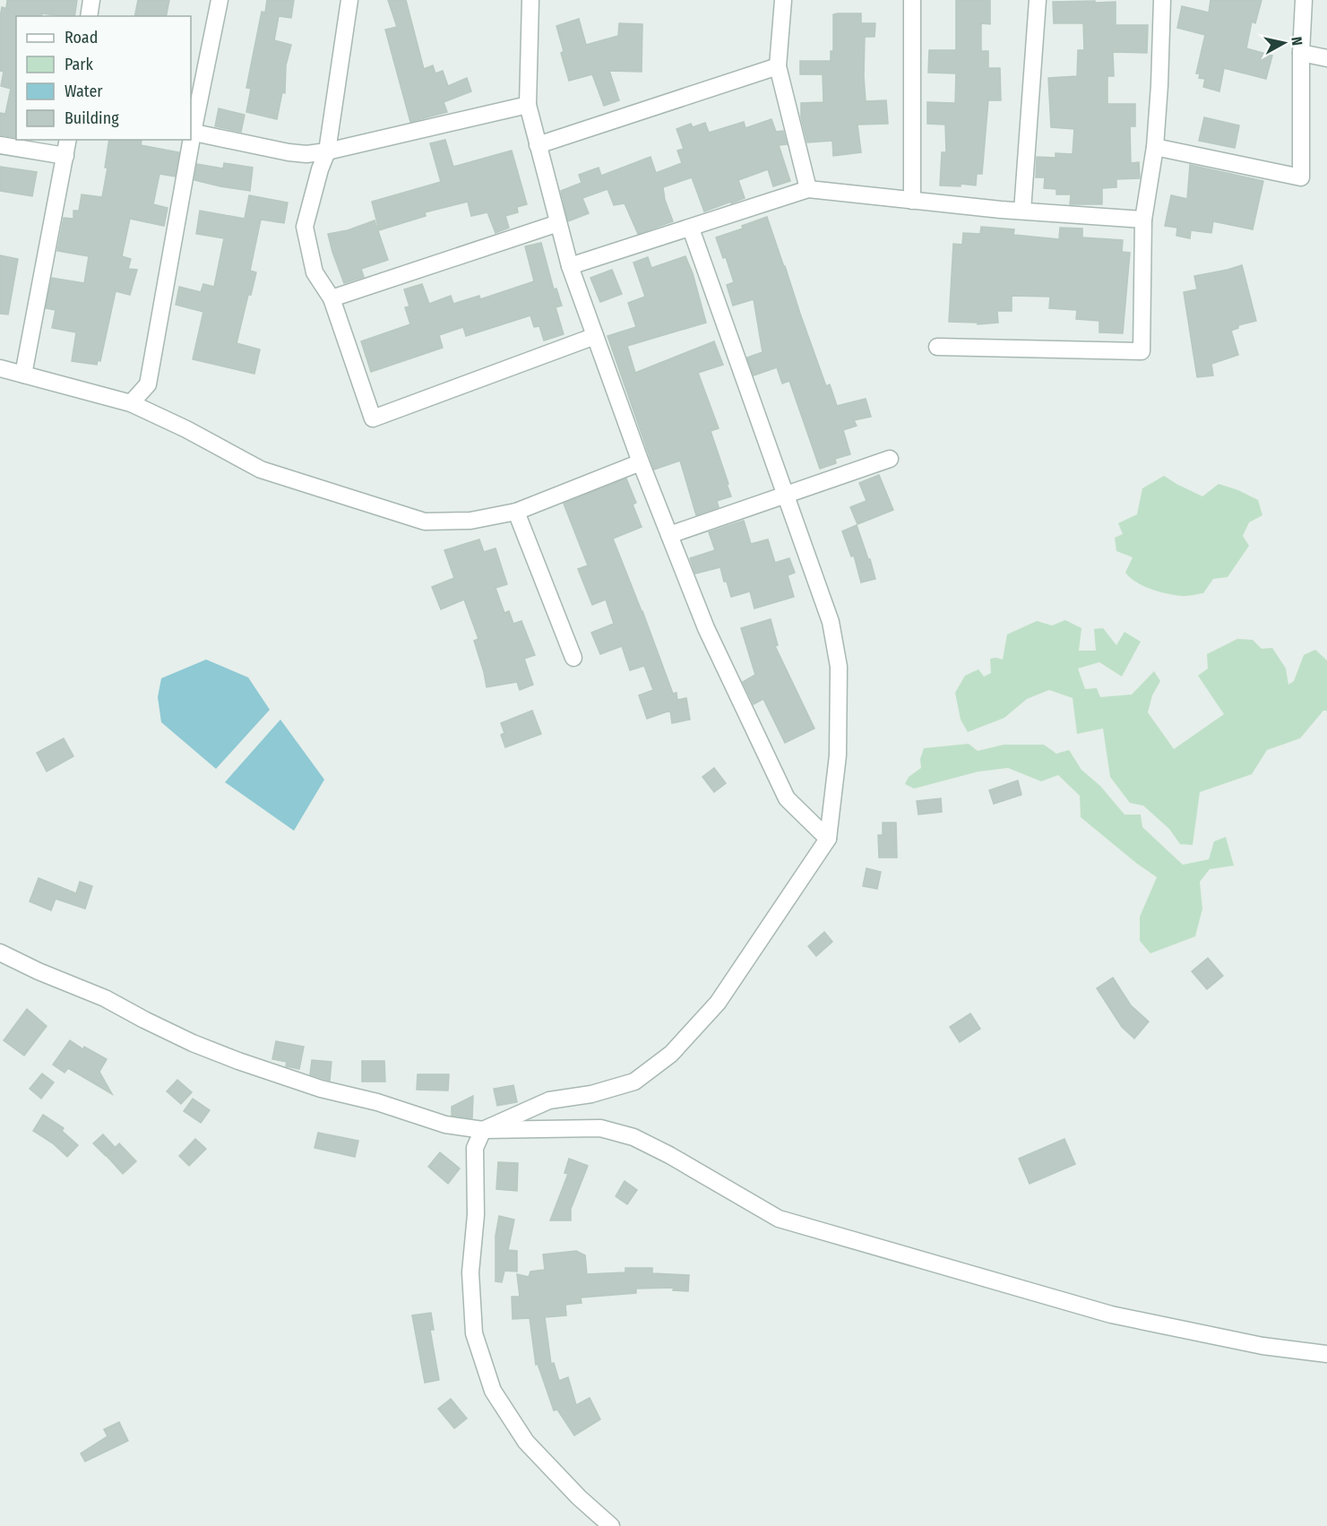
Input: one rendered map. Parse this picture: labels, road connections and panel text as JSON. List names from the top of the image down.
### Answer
{
  "legend": [
    "Road",
    "Park",
    "Water",
    "Building"
  ],
  "north": "right"
}
